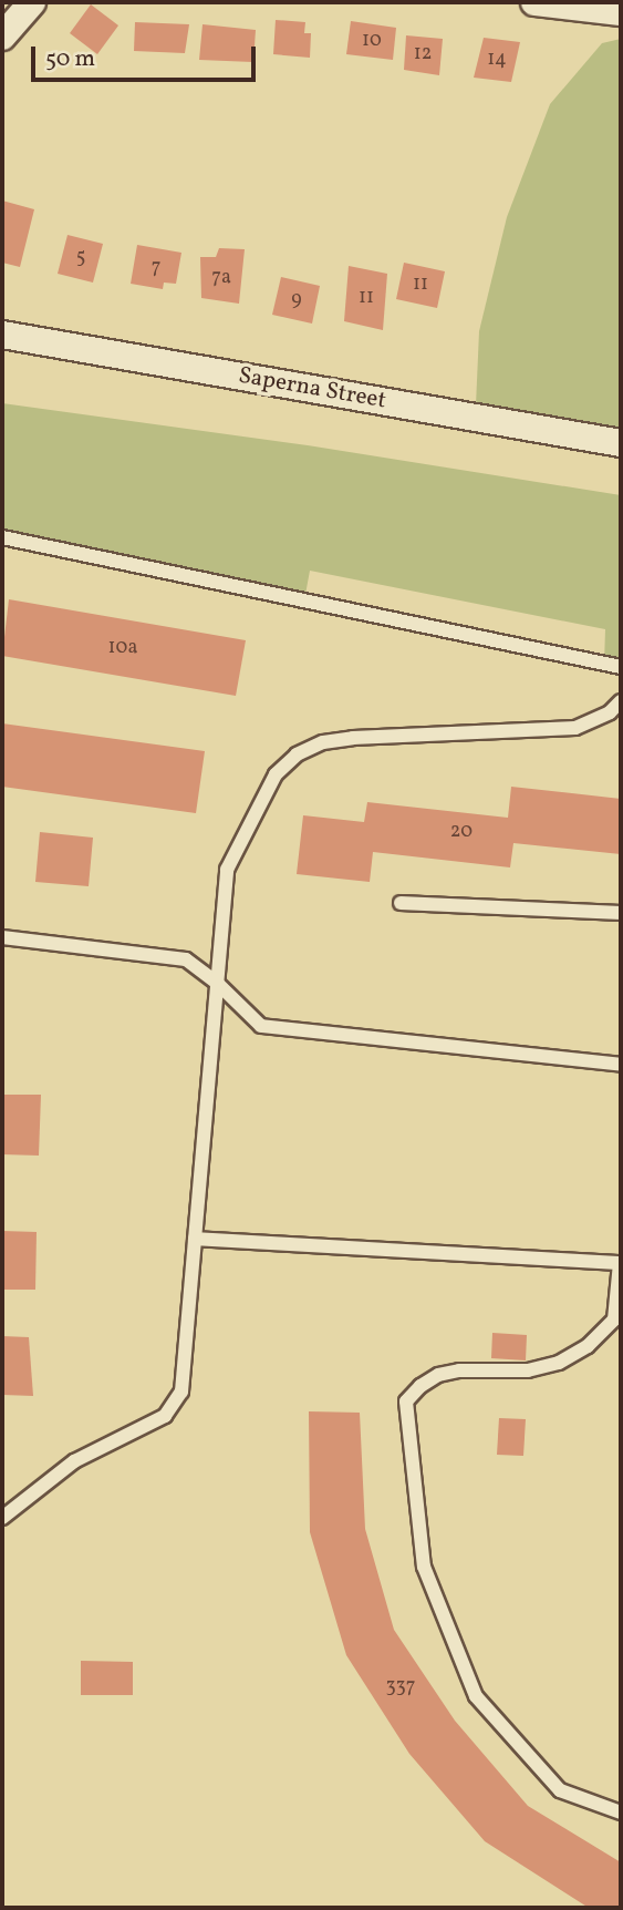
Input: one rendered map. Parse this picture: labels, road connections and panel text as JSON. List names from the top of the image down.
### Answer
{
  "streets": {
    "street": ["Saperna Street"]
  },
  "house_numbers": [
    "10",
    "12",
    "14",
    "5",
    "7",
    "7а",
    "11",
    "11",
    "9",
    "10а",
    "20",
    "337"
  ],
  "scale_bar": "50 m"
}
